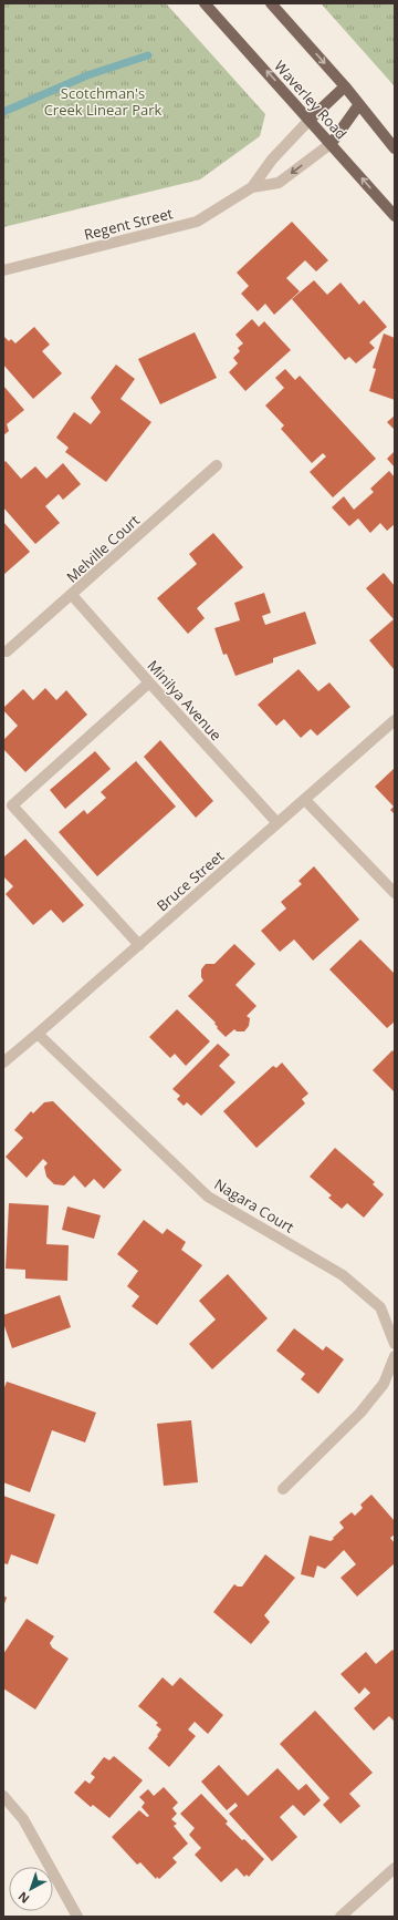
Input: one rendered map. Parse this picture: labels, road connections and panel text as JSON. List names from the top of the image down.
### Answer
{
  "streets": {
    "main road": ["Waverley Road"],
    "street": [
      "Regent Street",
      "Melville Court",
      "Minilya Avenue",
      "Bruce Street",
      "Nagara Court"
    ]
  },
  "crossings": [
    ["Waverley Road", "Regent Street"],
    ["Melville Court", "Minilya Avenue"],
    ["Minilya Avenue", "Bruce Street"],
    ["Bruce Street", "Nagara Court"]
  ],
  "parks": ["Scotchman's Creek Linear Park"],
  "north": "bottom left"
}
